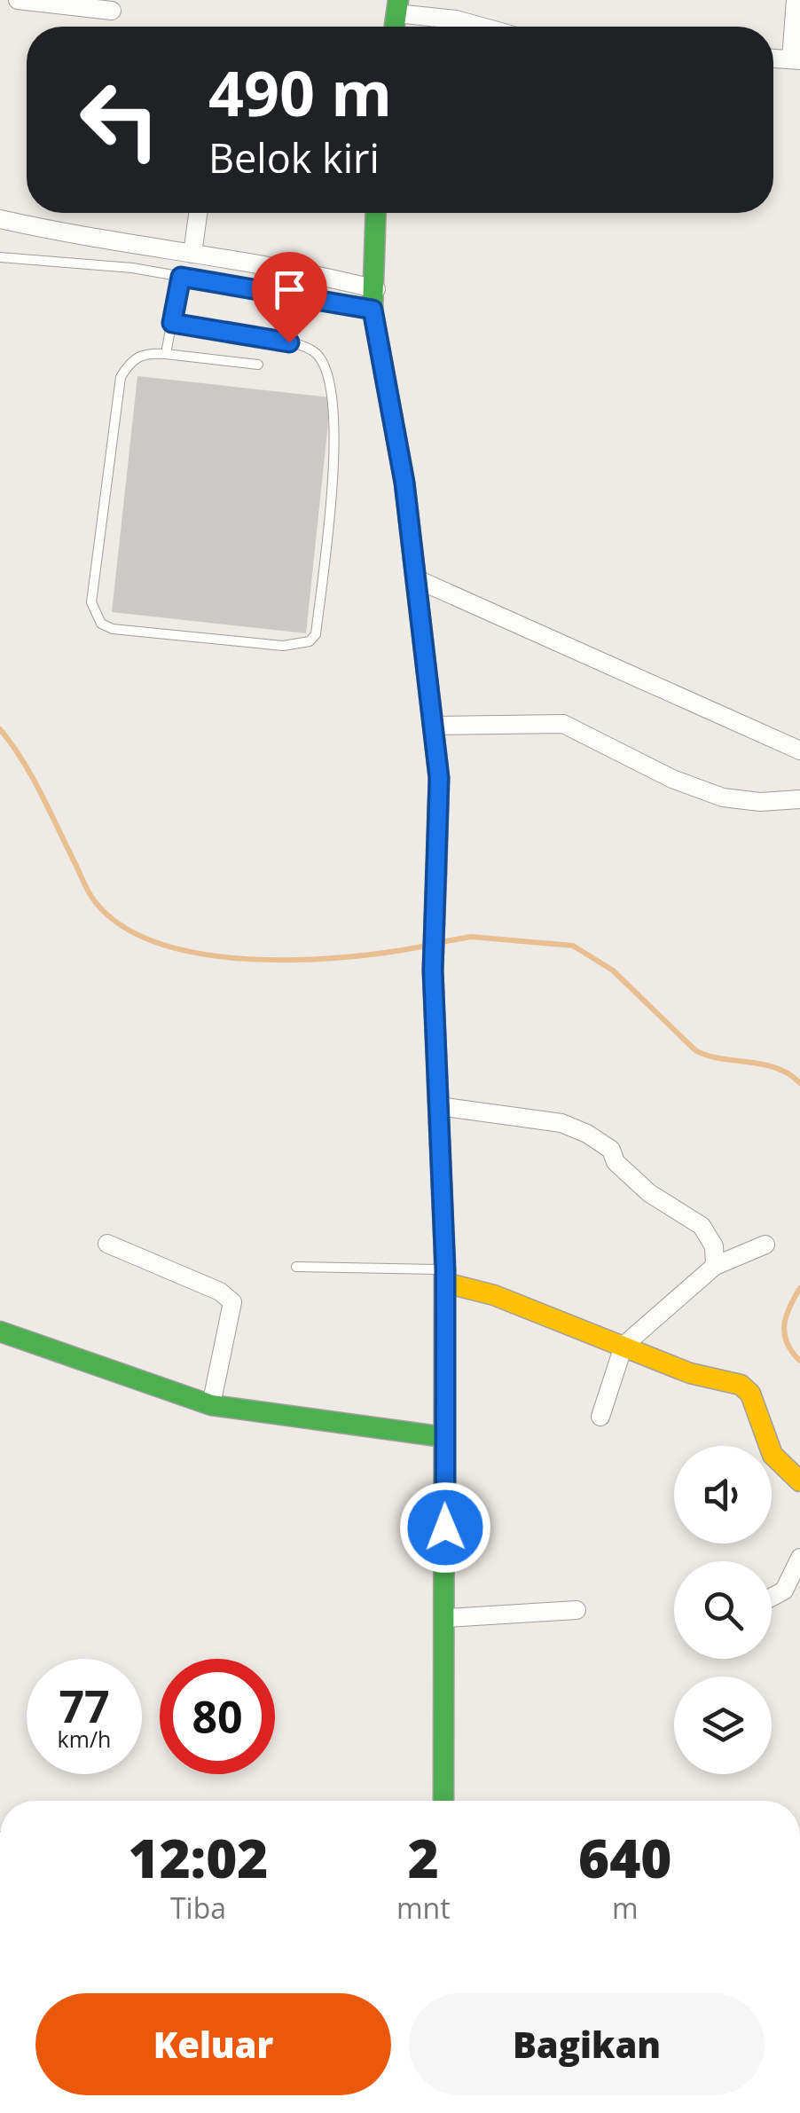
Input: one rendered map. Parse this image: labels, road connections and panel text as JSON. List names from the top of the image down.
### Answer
{
  "page": {
    "turn": ["490 m", "Belok kiri"],
    "speed": "77 km/h",
    "limit": "80",
    "eta": [
      "12:02",
      "Tiba",
      "2",
      "mnt",
      "640",
      "m"
    ],
    "buttons": ["Keluar", "Bagikan"]
  }
}
